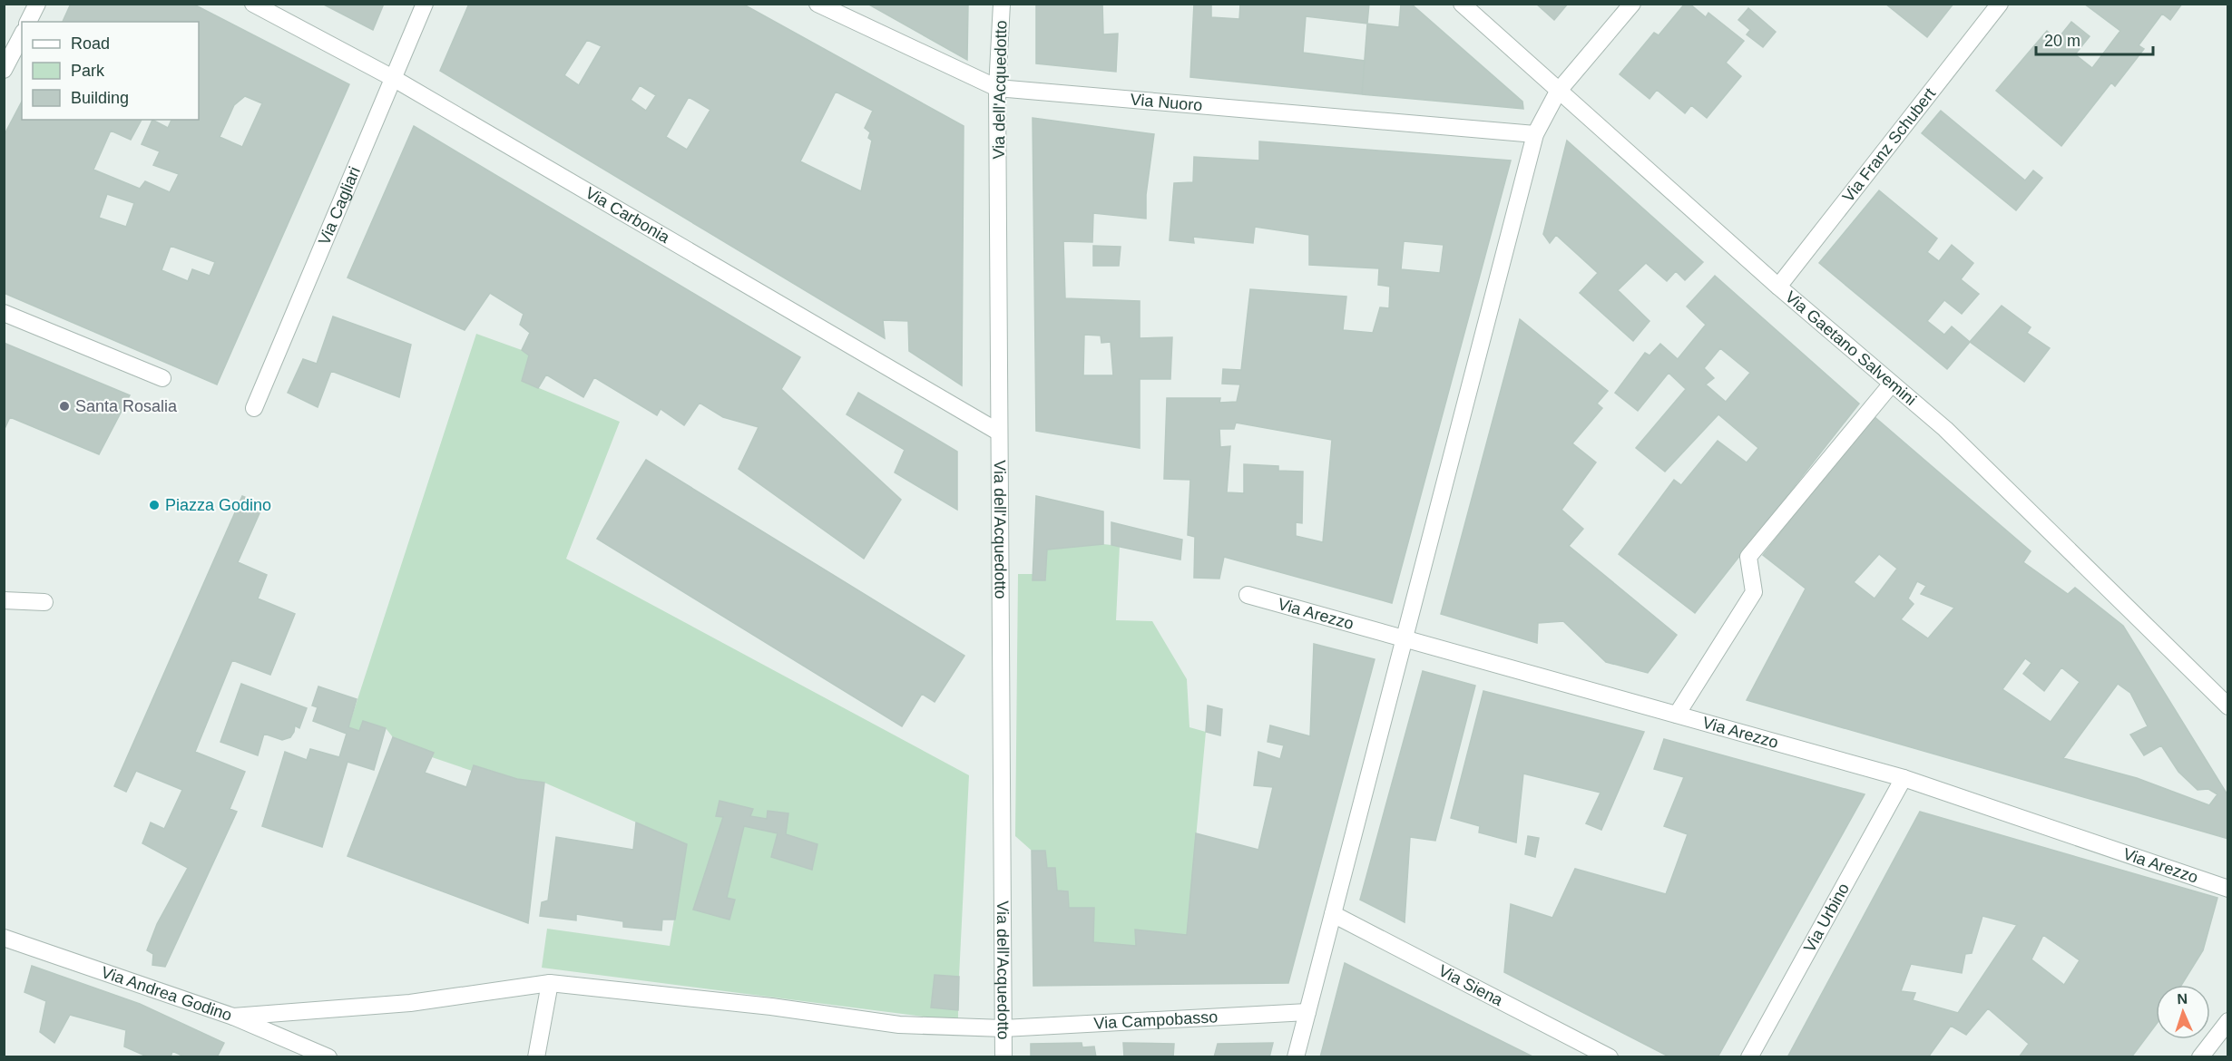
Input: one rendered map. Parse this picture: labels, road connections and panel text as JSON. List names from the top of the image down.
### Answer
{
  "streets": {
    "street": [
      "Via dell'Acquedotto",
      "Via Nuoro",
      "Via Franz Schubert",
      "Via Cagliari",
      "Via Carbonia",
      "Via Gaetano Salvemini",
      "Via Arezzo",
      "Via Urbino",
      "Via Siena",
      "Via Andrea Godino",
      "Via Campobasso"
    ]
  },
  "crossings": [
    ["Via dell'Acquedotto", "Via Nuoro"],
    ["Via dell'Acquedotto", "Via Carbonia"],
    ["Via dell'Acquedotto", "Via Campobasso"],
    ["Via Franz Schubert", "Via Gaetano Salvemini"],
    ["Via Cagliari", "Via Carbonia"],
    ["Via Arezzo", "Via Urbino"],
    ["Via Andrea Godino", "Via Campobasso"]
  ],
  "places": ["Santa Rosalia", "Piazza Godino"],
  "legend": ["Road", "Park", "Building"],
  "scale_bar": "20 m",
  "north": "top"
}
